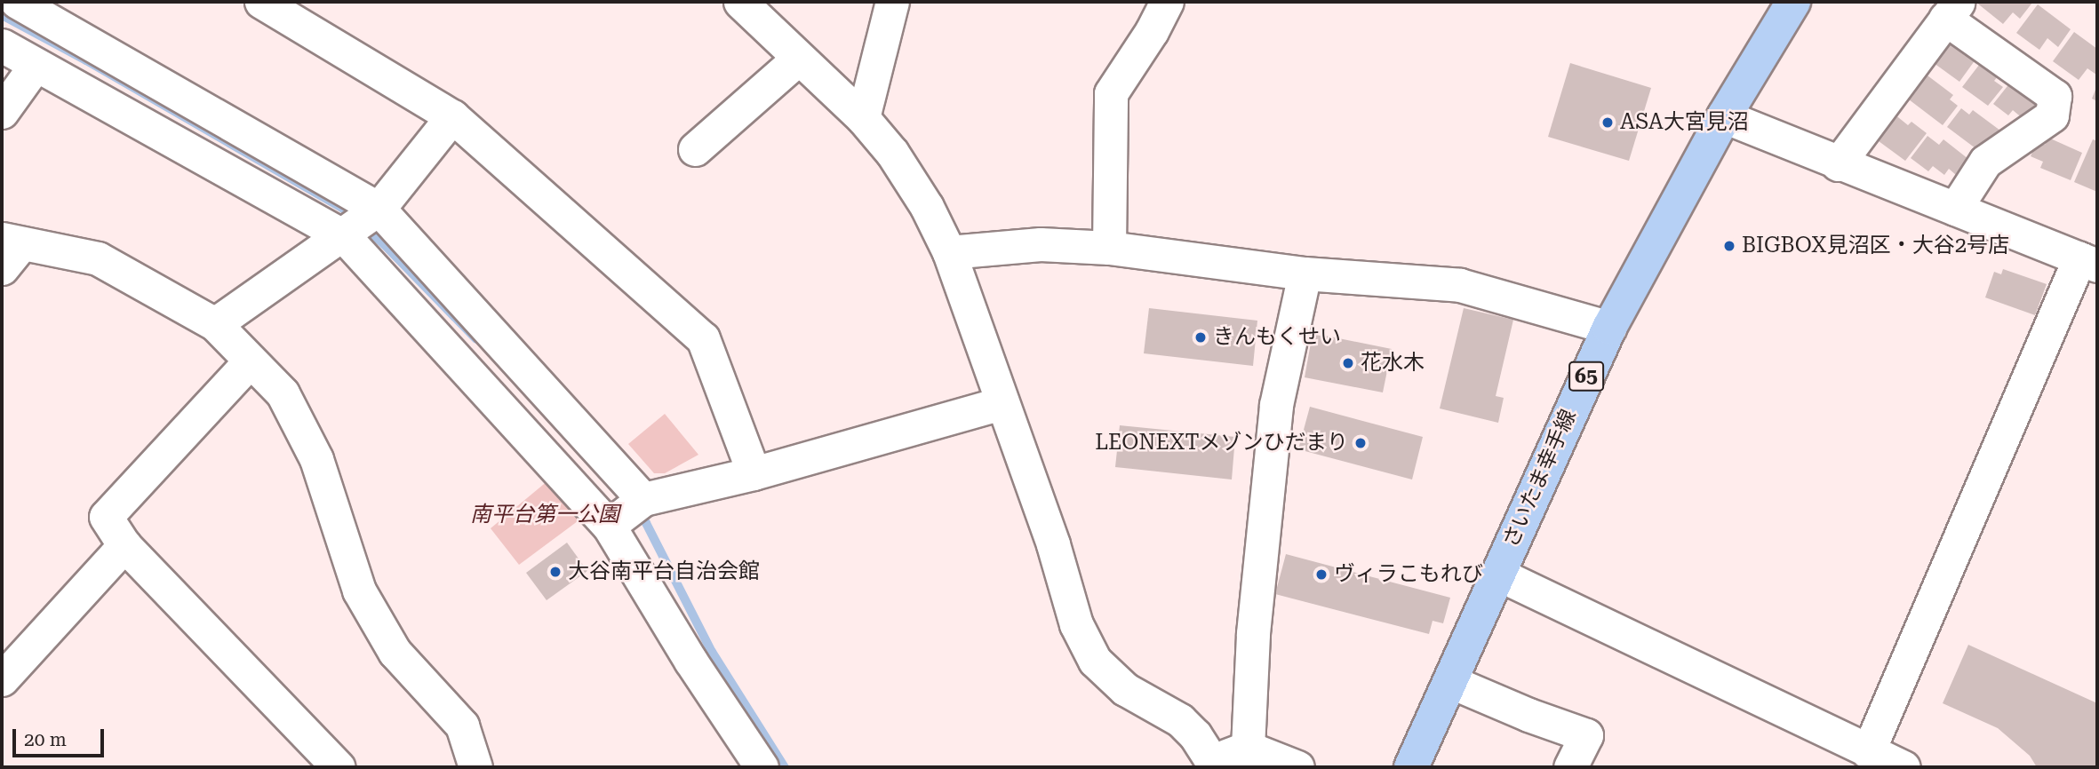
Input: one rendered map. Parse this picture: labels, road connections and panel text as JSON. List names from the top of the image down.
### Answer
{
  "streets": {
    "main road": ["65", "さいたま幸手線"]
  },
  "parks": ["南平台第一公園"],
  "places": [
    "ASA大宮見沼",
    "BIGBOX見沼区・大谷2号店",
    "きんもくせい",
    "花水木",
    "LEONEXTメゾンひだまり",
    "大谷南平台自治会館",
    "ヴィラこもれび"
  ],
  "scale_bar": "20 m"
}
